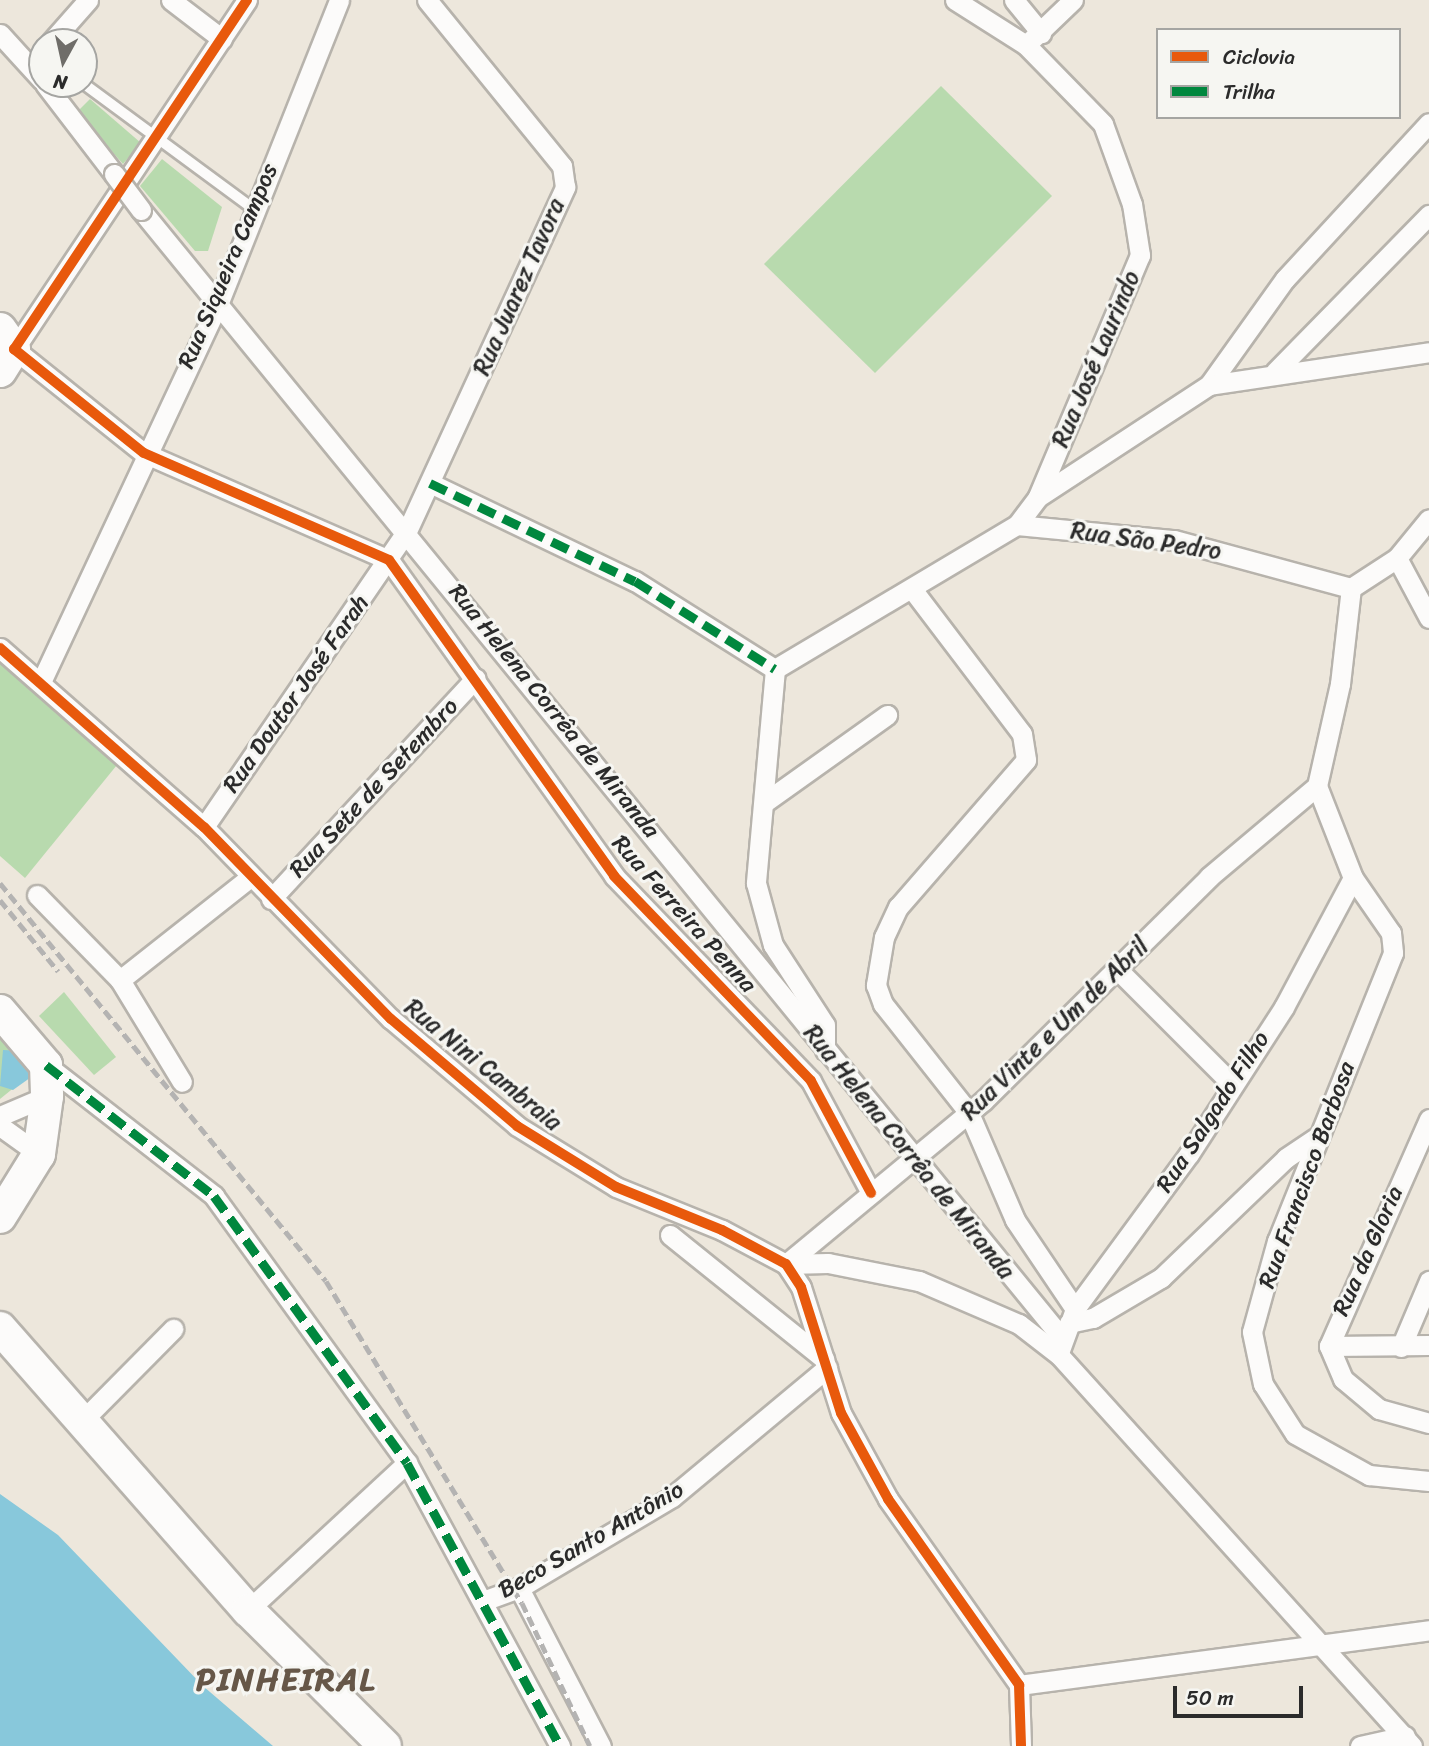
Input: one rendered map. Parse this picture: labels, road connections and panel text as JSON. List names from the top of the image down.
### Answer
{
  "streets": {
    "street": [
      "Rua Siqueira Campos",
      "Rua Juarez Tavora",
      "Rua José Laurindo",
      "Rua São Pedro",
      "Rua Doutor José Farah",
      "Rua Helena Corrêa de Miranda",
      "Rua Sete de Setembro",
      "Rua Ferreira Penna",
      "Rua Vinte e Um de Abril",
      "Rua Nini Cambraia",
      "Rua Salgado Filho",
      "Rua Francisco Barbosa",
      "Rua da Gloria",
      "Beco Santo Antônio"
    ]
  },
  "crossings": [
    ["Rua Siqueira Campos", "Rua Helena Corrêa de Miranda"],
    ["Rua Siqueira Campos", "Rua Nini Cambraia"],
    ["Rua Juarez Tavora", "Rua Doutor José Farah"],
    ["Rua Juarez Tavora", "Rua Helena Corrêa de Miranda"],
    ["Rua Juarez Tavora", "Rua Ferreira Penna"],
    ["Rua Doutor José Farah", "Rua Ferreira Penna"],
    ["Rua Doutor José Farah", "Rua Nini Cambraia"],
    ["Rua Helena Corrêa de Miranda", "Rua Vinte e Um de Abril"],
    ["Rua Helena Corrêa de Miranda", "Rua Salgado Filho"],
    ["Rua Sete de Setembro", "Rua Ferreira Penna"],
    ["Rua Sete de Setembro", "Rua Nini Cambraia"],
    ["Rua Ferreira Penna", "Rua Vinte e Um de Abril"],
    ["Rua Vinte e Um de Abril", "Rua Nini Cambraia"],
    ["Rua Vinte e Um de Abril", "Rua Francisco Barbosa"],
    ["Rua Salgado Filho", "Rua Francisco Barbosa"]
  ],
  "districts": ["PINHEIRAL"],
  "legend": ["Ciclovia", "Trilha"],
  "scale_bar": "50 m",
  "north": "bottom"
}
